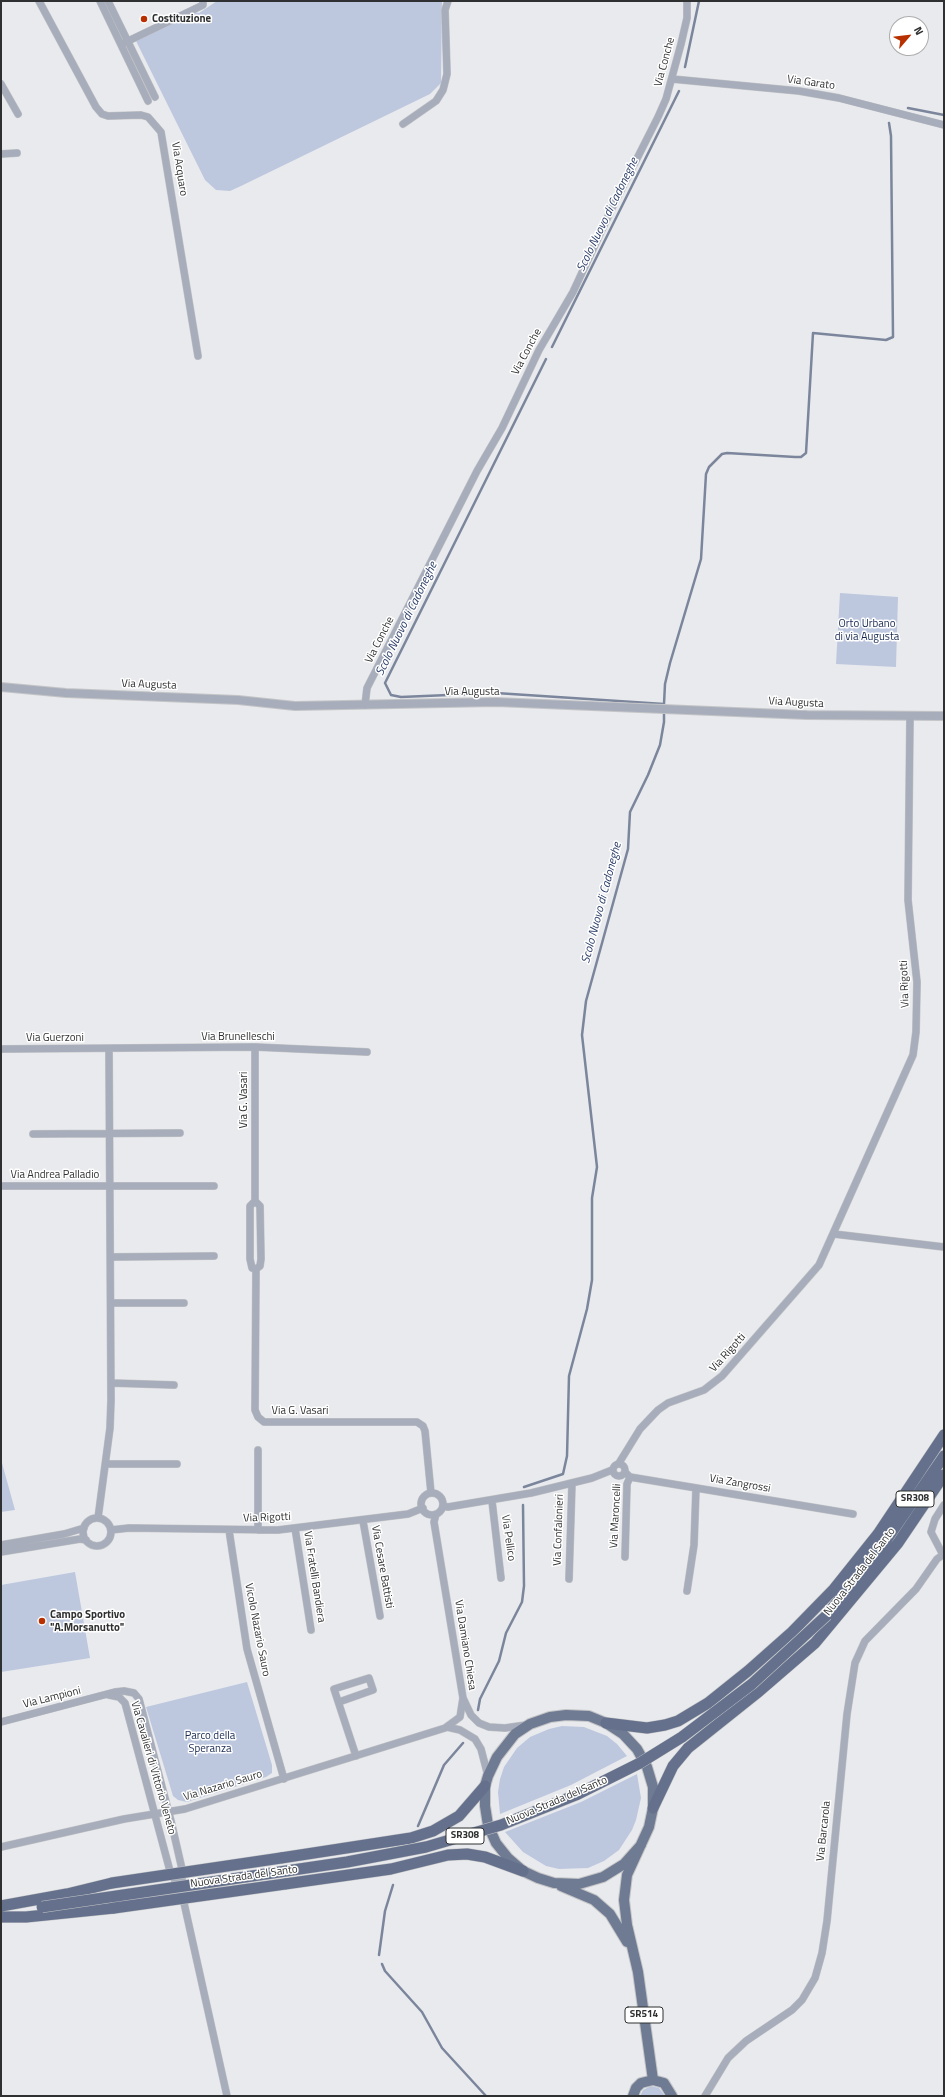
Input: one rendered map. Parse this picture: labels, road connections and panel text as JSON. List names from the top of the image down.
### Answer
{
  "streets": {
    "highway": ["SR308", "Nuova Strada del Santo"],
    "main road": ["SR514"],
    "street": [
      "Via Conche",
      "Via Garato",
      "Via Acquaro",
      "Via Augusta",
      "Via Rigotti",
      "Via Brunelleschi",
      "Via Guerzoni",
      "Via G. Vasari",
      "Via Andrea Palladio",
      "Via Zangrossi",
      "Via Maroncelli",
      "Via Confalonieri",
      "Via Pellico",
      "Via Cesare Battisti",
      "Via Fratelli Bandiera",
      "Vicolo Nazario Sauro",
      "Via Damiano Chiesa",
      "Via Lampioni",
      "Via Cavalieri di Vittorio Veneto",
      "Via Nazario Sauro",
      "Via Barcarola"
    ]
  },
  "crossings": [
    ["Via Conche", "Via Garato"],
    ["Via Conche", "Via Augusta"],
    ["Via Augusta", "Via Rigotti"],
    ["Via Rigotti", "Via G. Vasari"],
    ["Via Rigotti", "Via Andrea Palladio"],
    ["Via Rigotti", "Via Zangrossi"],
    ["Via Rigotti", "Via Maroncelli"],
    ["Via Rigotti", "Via Confalonieri"],
    ["Via Rigotti", "Via Pellico"],
    ["Via Rigotti", "Via Cesare Battisti"],
    ["Via Rigotti", "Via Fratelli Bandiera"],
    ["Via Rigotti", "Vicolo Nazario Sauro"],
    ["Via Rigotti", "Via Damiano Chiesa"],
    ["Via Brunelleschi", "Via Guerzoni"],
    ["Via Brunelleschi", "Via G. Vasari"],
    ["Via Brunelleschi", "Via Andrea Palladio"],
    ["Via Guerzoni", "Via Andrea Palladio"],
    ["Via G. Vasari", "Via Damiano Chiesa"],
    ["Via Zangrossi", "Via Maroncelli"],
    ["Vicolo Nazario Sauro", "Via Nazario Sauro"],
    ["Via Damiano Chiesa", "Via Nazario Sauro"],
    ["Via Lampioni", "Via Cavalieri di Vittorio Veneto"],
    ["Via Cavalieri di Vittorio Veneto", "Via Nazario Sauro"]
  ],
  "water": ["Scolo Nuovo di Cadoneghe"],
  "parks": ["Orto Urbano di via Augusta", "Parco della Speranza"],
  "places": ["Costituzione", "Campo Sportivo \"A.Morsanutto\""],
  "north": "top right"
}
